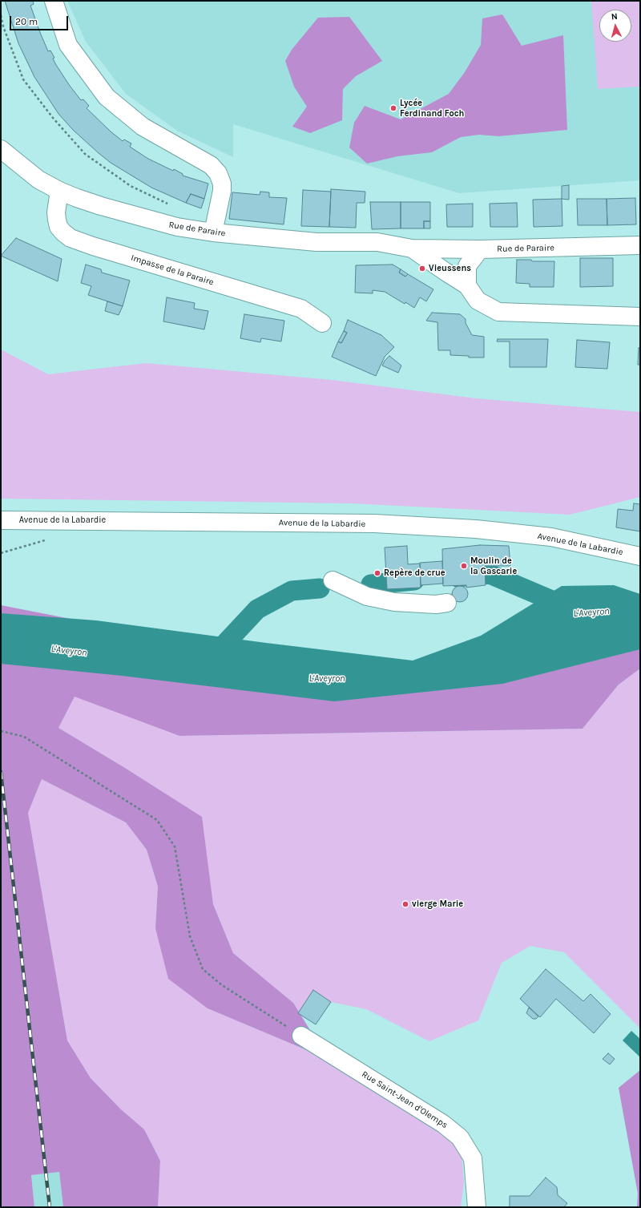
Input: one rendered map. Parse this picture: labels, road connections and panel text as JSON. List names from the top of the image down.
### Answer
{
  "streets": {
    "street": [
      "Rue de Paraire",
      "Impasse de la Paraire",
      "Avenue de la Labardie",
      "Rue Saint-Jean d'Olemps"
    ]
  },
  "crossings": [
    ["Rue de Paraire", "Impasse de la Paraire"]
  ],
  "water": ["L'Aveyron"],
  "places": [
    "Lycée Ferdinand Foch",
    "Vieussens",
    "Moulin de la Gascarie",
    "Repère de crue",
    "vierge Marie"
  ],
  "scale_bar": "20 m",
  "north": "top"
}
